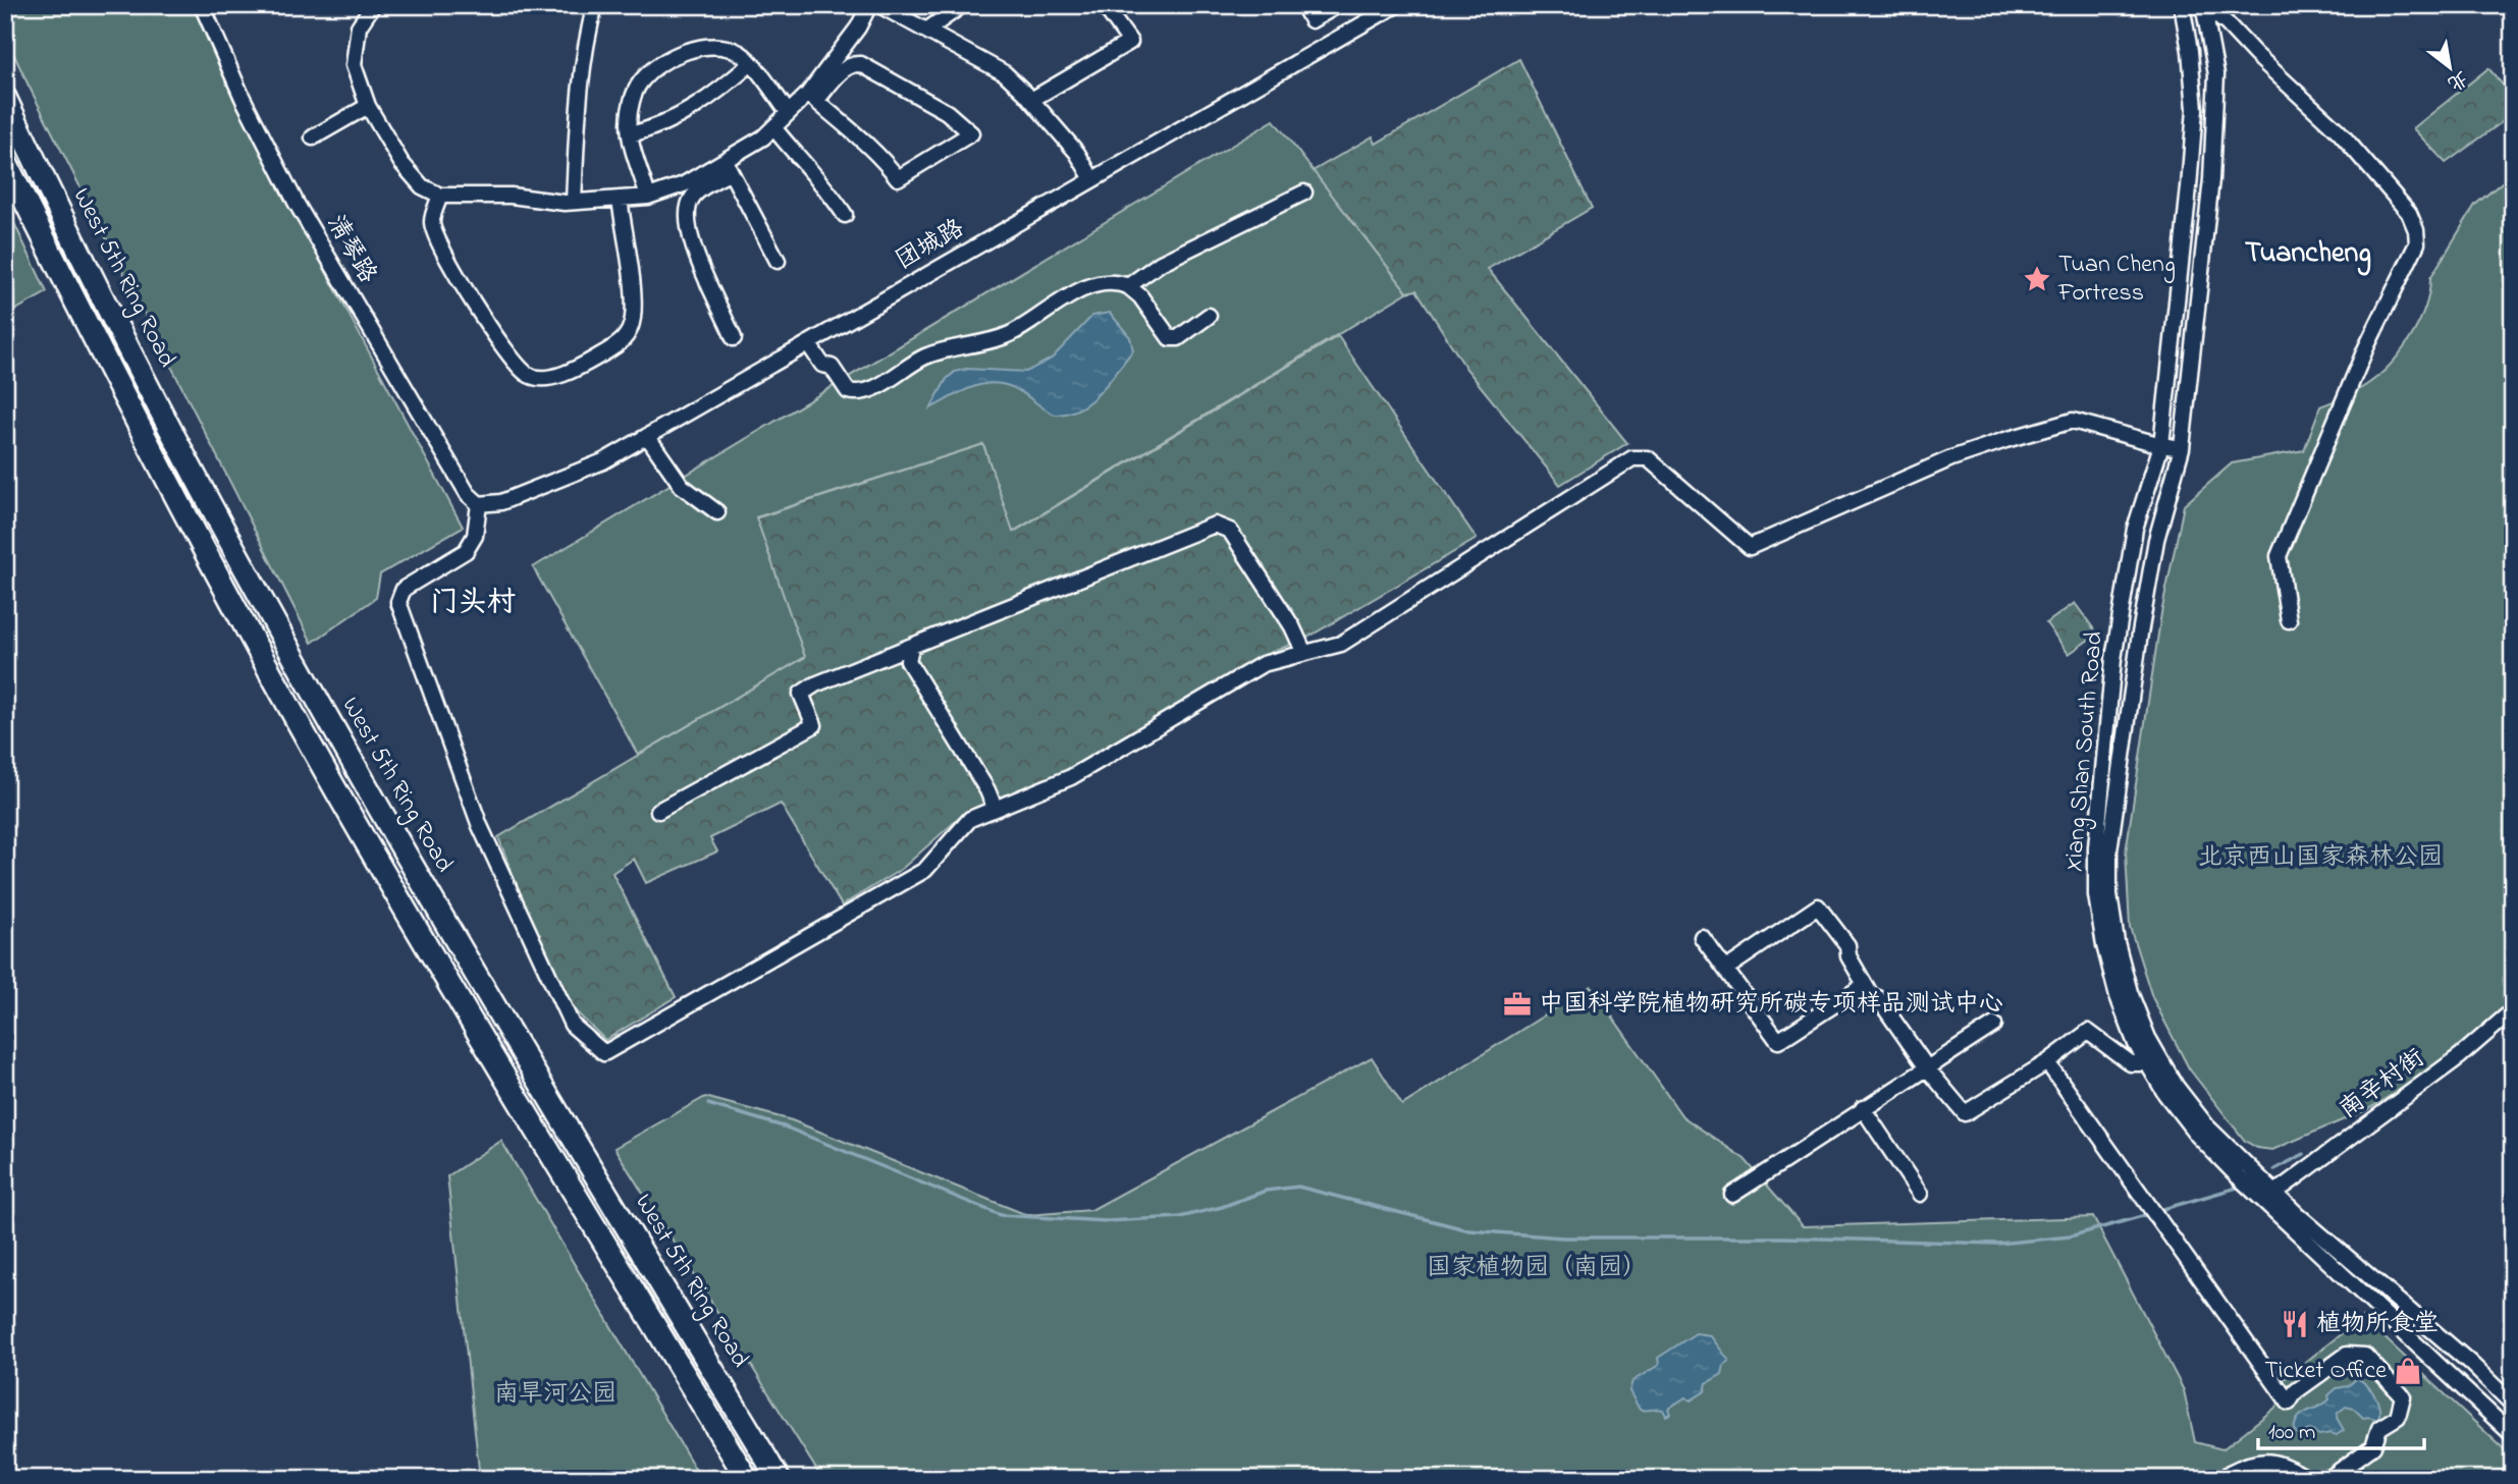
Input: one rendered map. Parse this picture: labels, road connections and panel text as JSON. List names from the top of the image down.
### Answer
{
  "streets": {
    "highway": ["West 5th Ring Road"],
    "street": [
      "团城路",
      "清琴路",
      "Xiang Shan South Road",
      "南辛村街"
    ]
  },
  "crossings": [
    ["团城路", "清琴路"],
    ["Xiang Shan South Road", "南辛村街"]
  ],
  "districts": ["Tuancheng", "门头村"],
  "parks": ["北京西山国家森林公园", "国家植物园（南园）", "南旱河公园"],
  "places": {
    "place": ["Tuan Cheng Fortress"],
    "office": ["中国科学院植物研究所碳专项样品测试中心"],
    "restaurant": ["植物所食堂"],
    "shop": ["Ticket Office"]
  },
  "scale_bar": "100 m",
  "north": "bottom right"
}
